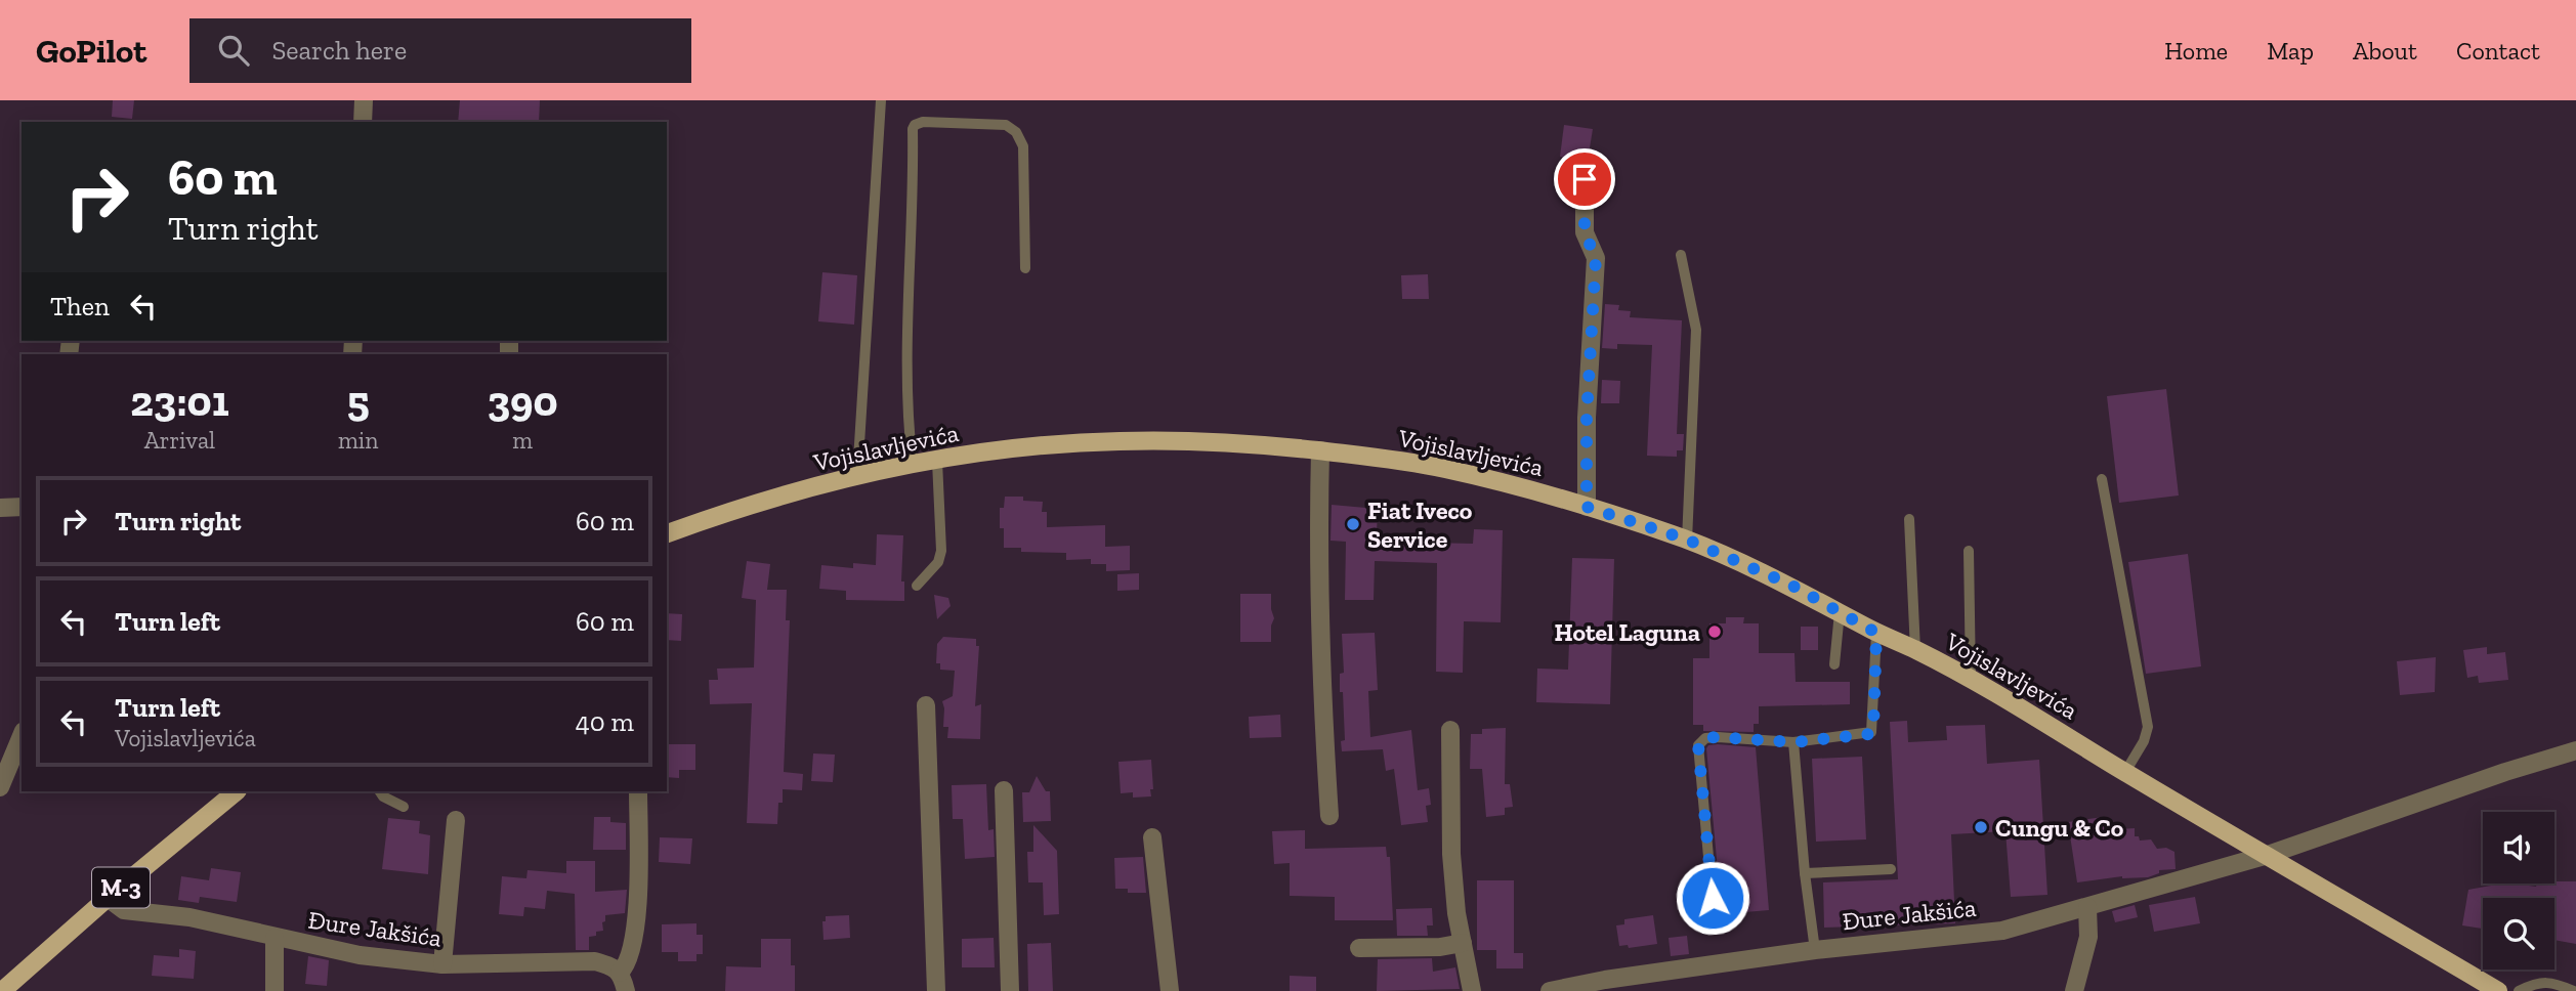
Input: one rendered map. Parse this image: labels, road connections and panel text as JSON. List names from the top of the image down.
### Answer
{
  "streets": {
    "main road": ["Vojislavljevića", "M-3"],
    "street": ["Đure Jakšića"]
  },
  "crossings": [
    ["Vojislavljevića", "Đure Jakšića"],
    ["M-3", "Đure Jakšića"]
  ],
  "places": ["Fiat Iveco Service", "Hotel Laguna", "Cungu & Co"],
  "page": {
    "header": "GoPilot",
    "search": "Search here",
    "nav": [
      "Home",
      "Map",
      "About",
      "Contact"
    ],
    "turn": ["60 m", "Turn right"],
    "then": "Then",
    "eta": [
      "23:01",
      "Arrival",
      "5",
      "min",
      "390",
      "m"
    ],
    "list": [
      {
        "name": "Turn right",
        "value": "60 m"
      },
      {
        "name": "Turn left",
        "value": "60 m"
      },
      {
        "name": "Turn left",
        "note": "Vojislavljevića",
        "value": "40 m"
      }
    ]
  }
}
